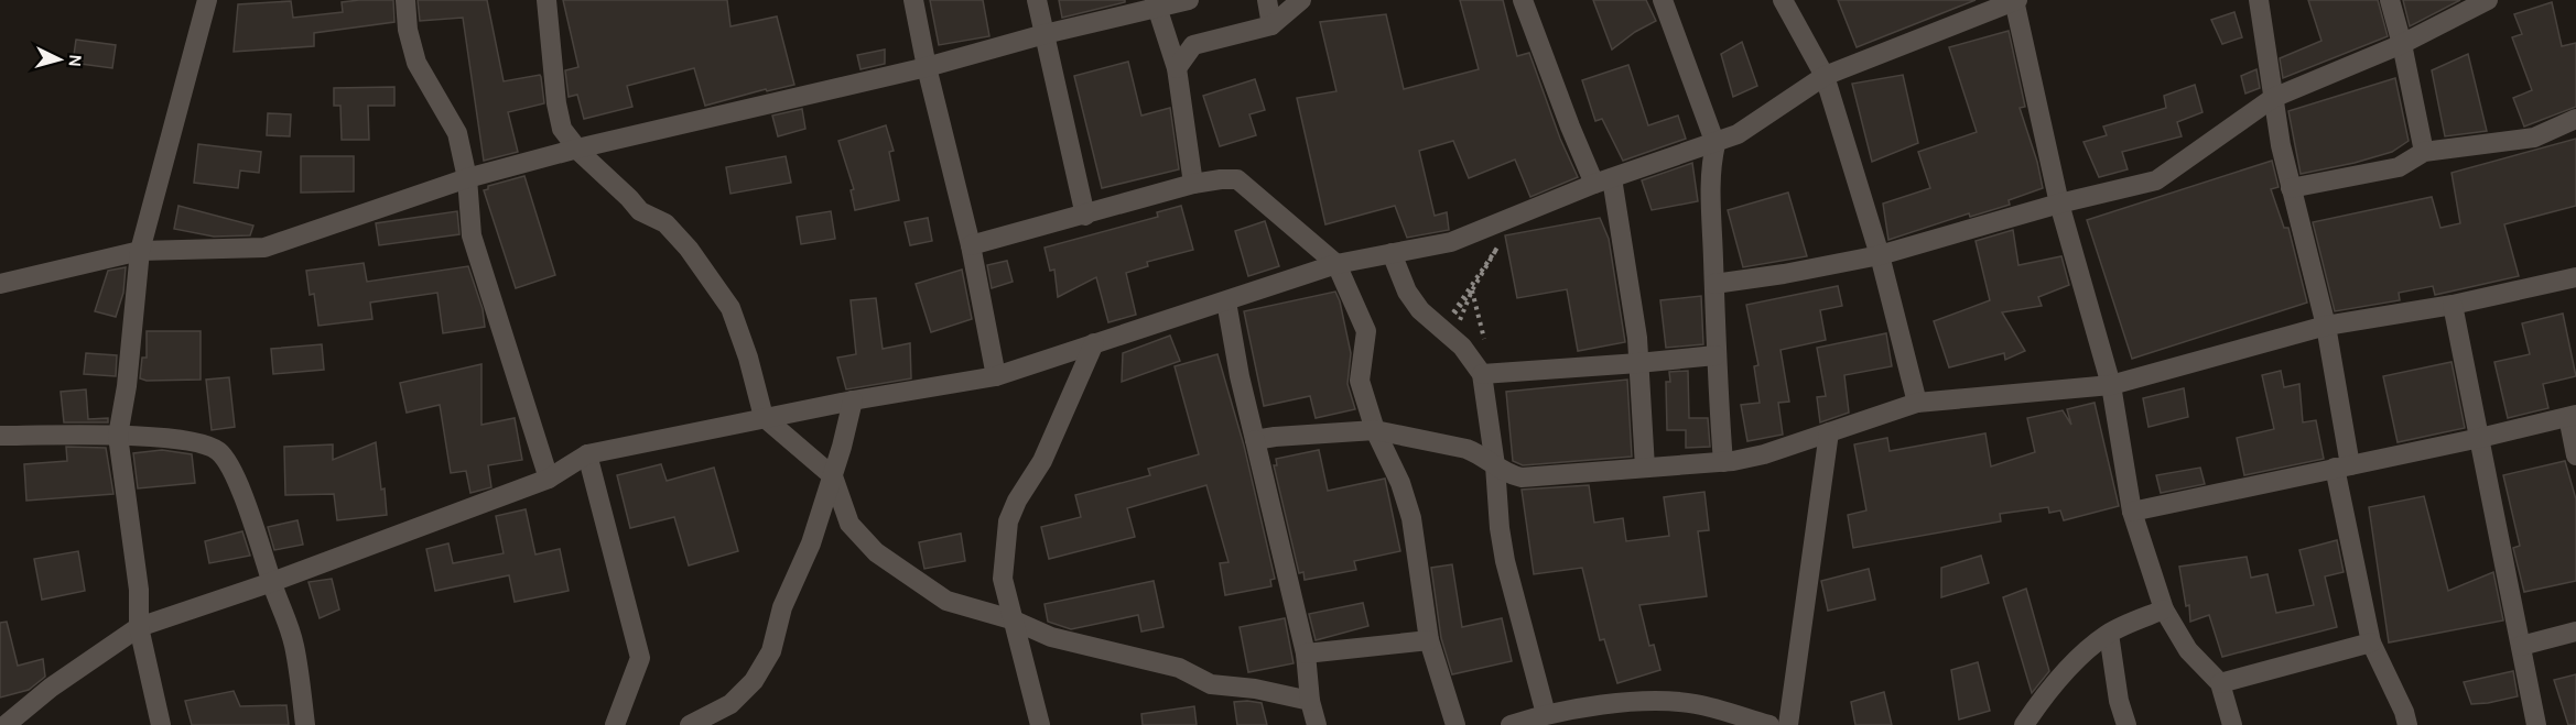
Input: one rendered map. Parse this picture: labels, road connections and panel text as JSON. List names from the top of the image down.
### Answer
{
  "north": "right"
}
